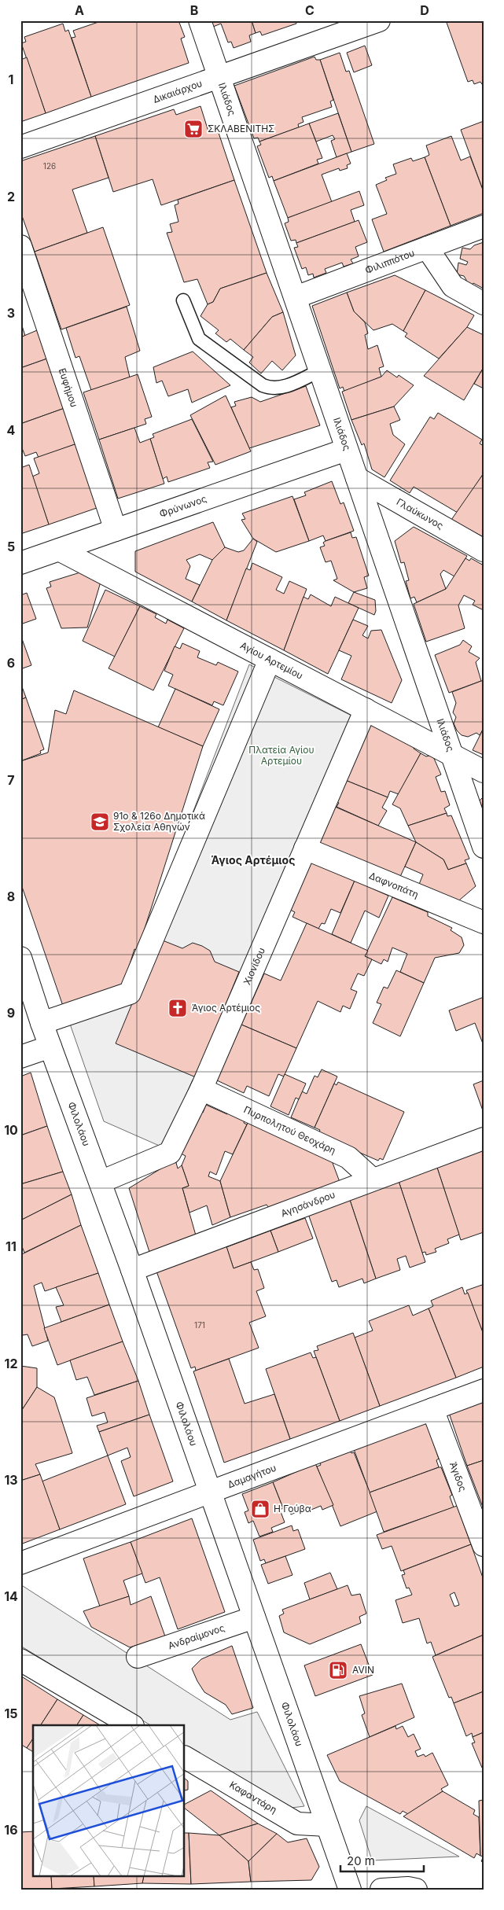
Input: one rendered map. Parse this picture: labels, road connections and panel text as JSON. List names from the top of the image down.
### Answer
{
  "streets": {
    "street": [
      "Δικαιάρχου",
      "Ιλιάδος",
      "Φιλιππότου",
      "Ευφήμου",
      "Φρύνωνος",
      "Γλαύκωνος",
      "Αγίου Αρτεμίου",
      "Δαφνοπάτη",
      "Χιονίδου",
      "Φιλολάου",
      "Πυρπολητού Θεοχάρη",
      "Αγησάνδρου",
      "Δαμαγήτου",
      "Άγιδος",
      "Ανδραίμονος",
      "Καφαντάρη"
    ]
  },
  "crossings": [
    ["Δικαιάρχου", "Ιλιάδος"],
    ["Ιλιάδος", "Φιλιππότου"],
    ["Ιλιάδος", "Φρύνωνος"],
    ["Ιλιάδος", "Γλαύκωνος"],
    ["Ιλιάδος", "Αγίου Αρτεμίου"],
    ["Ευφήμου", "Φρύνωνος"],
    ["Φρύνωνος", "Αγίου Αρτεμίου"],
    ["Αγίου Αρτεμίου", "Χιονίδου"],
    ["Δαφνοπάτη", "Χιονίδου"],
    ["Χιονίδου", "Φιλολάου"],
    ["Χιονίδου", "Πυρπολητού Θεοχάρη"],
    ["Φιλολάου", "Αγησάνδρου"],
    ["Φιλολάου", "Δαμαγήτου"],
    ["Φιλολάου", "Ανδραίμονος"],
    ["Φιλολάου", "Καφαντάρη"],
    ["Πυρπολητού Θεοχάρη", "Αγησάνδρου"],
    ["Δαμαγήτου", "Άγιδος"]
  ],
  "districts": ["Άγιος Αρτέμιος"],
  "parks": ["Πλατεία Αγίου Αρτεμίου"],
  "places": {
    "supermarket": ["ΣΚΛΑΒΕΝΙΤΗΣ"],
    "school or university": ["91ο & 126ο Δημοτικά Σχολεία Αθηνών"],
    "church": ["Άγιος Αρτέμιος"],
    "shop": ["Η Γούβα"],
    "fuel station": ["AVIN"]
  },
  "house_numbers": ["126", "171"],
  "scale_bar": "20 m",
  "grid": {
    "columns": [
      "A",
      "B",
      "C",
      "D"
    ],
    "rows": [
      "1",
      "2",
      "3",
      "4",
      "5",
      "6",
      "7",
      "8",
      "9",
      "10",
      "11",
      "12",
      "13",
      "14",
      "15",
      "16"
    ]
  }
}
